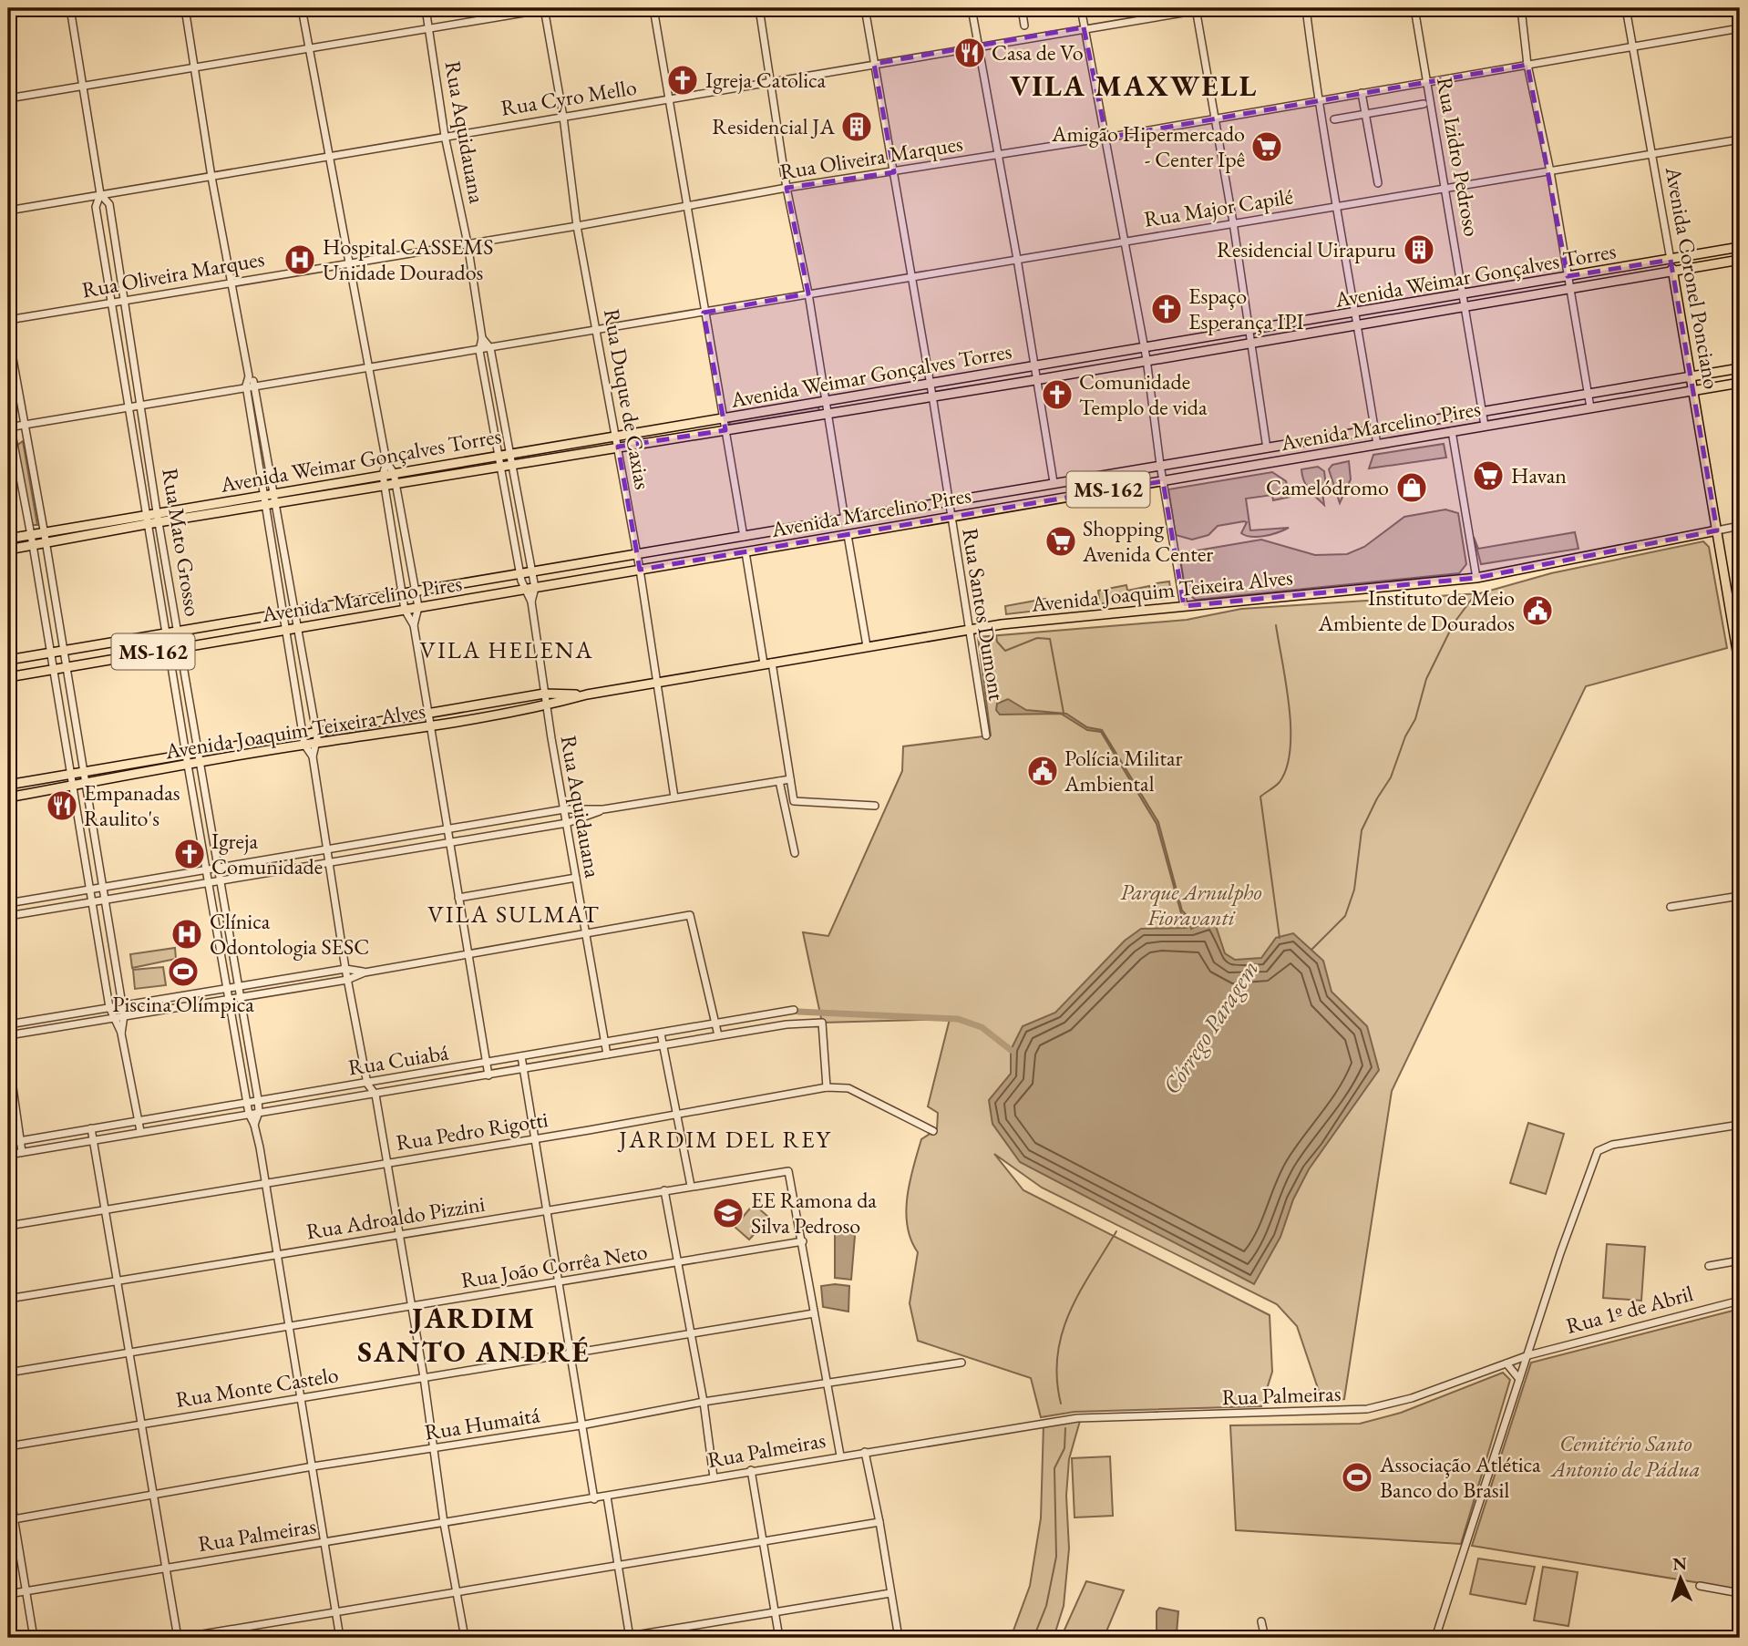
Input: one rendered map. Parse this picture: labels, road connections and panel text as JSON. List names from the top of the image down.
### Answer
{
  "streets": {
    "main road": [
      "Avenida Weimar Gonçalves Torres",
      "Avenida Coronel Ponciano",
      "Avenida Marcelino Pires",
      "MS-162",
      "Avenida Joaquim Teixeira Alves"
    ],
    "street": [
      "Rua Cyro Mello",
      "Rua Aquidauana",
      "Rua Izidro Pedroso",
      "Rua Oliveira Marques",
      "Rua Major Capilé",
      "Rua Duque de Caxias",
      "Rua Mato Grosso",
      "Rua Santos Dumont",
      "Rua Cuiabá",
      "Rua Pedro Rigotti",
      "Rua Adroaldo Pizzini",
      "Rua João Corrêa Neto",
      "Rua 1º de Abril",
      "Rua Monte Castelo",
      "Rua Palmeiras",
      "Rua Humaitá"
    ]
  },
  "crossings": [
    ["Rua Cyro Mello", "Rua Aquidauana"],
    ["Rua Cyro Mello", "Rua Duque de Caxias"],
    ["Rua Cyro Mello", "Rua Mato Grosso"],
    ["Rua Cyro Mello", "Rua Santos Dumont"],
    ["Rua Aquidauana", "Rua Oliveira Marques"],
    ["Rua Aquidauana", "Rua Major Capilé"],
    ["Rua Aquidauana", "Avenida Weimar Gonçalves Torres"],
    ["Rua Aquidauana", "Avenida Marcelino Pires"],
    ["Rua Aquidauana", "Avenida Joaquim Teixeira Alves"],
    ["Rua Aquidauana", "Rua Cuiabá"],
    ["Rua Izidro Pedroso", "Rua Oliveira Marques"],
    ["Rua Izidro Pedroso", "Rua Major Capilé"],
    ["Rua Izidro Pedroso", "Avenida Weimar Gonçalves Torres"],
    ["Rua Izidro Pedroso", "Avenida Marcelino Pires"],
    ["Rua Oliveira Marques", "Avenida Coronel Ponciano"],
    ["Rua Oliveira Marques", "Rua Duque de Caxias"],
    ["Rua Oliveira Marques", "Rua Mato Grosso"],
    ["Rua Oliveira Marques", "Rua Santos Dumont"],
    ["Rua Major Capilé", "Avenida Coronel Ponciano"],
    ["Rua Major Capilé", "Rua Duque de Caxias"],
    ["Rua Major Capilé", "Rua Mato Grosso"],
    ["Rua Major Capilé", "Rua Santos Dumont"],
    ["Avenida Weimar Gonçalves Torres", "Avenida Coronel Ponciano"],
    ["Avenida Weimar Gonçalves Torres", "Rua Duque de Caxias"],
    ["Avenida Weimar Gonçalves Torres", "Rua Mato Grosso"],
    ["Avenida Weimar Gonçalves Torres", "Rua Santos Dumont"],
    ["Avenida Coronel Ponciano", "Avenida Marcelino Pires"],
    ["Avenida Coronel Ponciano", "Avenida Joaquim Teixeira Alves"],
    ["Rua Duque de Caxias", "Avenida Marcelino Pires"],
    ["Rua Duque de Caxias", "Avenida Joaquim Teixeira Alves"],
    ["Avenida Marcelino Pires", "Rua Mato Grosso"],
    ["Avenida Marcelino Pires", "Rua Santos Dumont"],
    ["Rua Mato Grosso", "Avenida Joaquim Teixeira Alves"],
    ["Rua Mato Grosso", "Rua Cuiabá"],
    ["Rua Mato Grosso", "Rua Pedro Rigotti"],
    ["Rua Mato Grosso", "Rua Adroaldo Pizzini"],
    ["Rua Mato Grosso", "Rua João Corrêa Neto"],
    ["Rua Mato Grosso", "Rua Monte Castelo"],
    ["Rua Mato Grosso", "Rua Palmeiras"],
    ["Rua Mato Grosso", "Rua Humaitá"],
    ["Avenida Joaquim Teixeira Alves", "Rua Santos Dumont"],
    ["Rua Cuiabá", "Rua Pedro Rigotti"],
    ["Rua Adroaldo Pizzini", "Rua João Corrêa Neto"],
    ["Rua 1º de Abril", "Rua Palmeiras"]
  ],
  "districts": [
    "VILA MAXWELL",
    "VILA HELENA",
    "VILA SULMAT",
    "JARDIM DEL REY",
    "JARDIM SANTO ANDRÉ"
  ],
  "water": ["Córrego Paragem"],
  "parks": ["Parque Arnulpho Fioravanti", "Cemitério Santo Antonio de Pádua"],
  "places": {
    "restaurant": ["Casa de Vo", "Empanadas Raulito's"],
    "church": [
      "Igreja Catolica",
      "Espaço Esperança IPI",
      "Comunidade Templo de vida",
      "Igreja Comunidade"
    ],
    "building": ["Residencial JA", "Residencial Uirapuru"],
    "supermarket": ["Amigão Hipermercado - Center Ipê", "Havan", "Shopping Avenida Center"],
    "hospital": ["Hospital CASSEMS Unidade Dourados", "Clínica Odontologia SESC"],
    "shop": ["Camelódromo"],
    "public building": ["Instituto de Meio Ambiente de Dourados", "Polícia Militar Ambiental"],
    "sports": ["Piscina Olímpica", "Associação Atlética Banco do Brasil"],
    "school or university": ["EE Ramona da Silva Pedroso"]
  },
  "north": "top"
}
